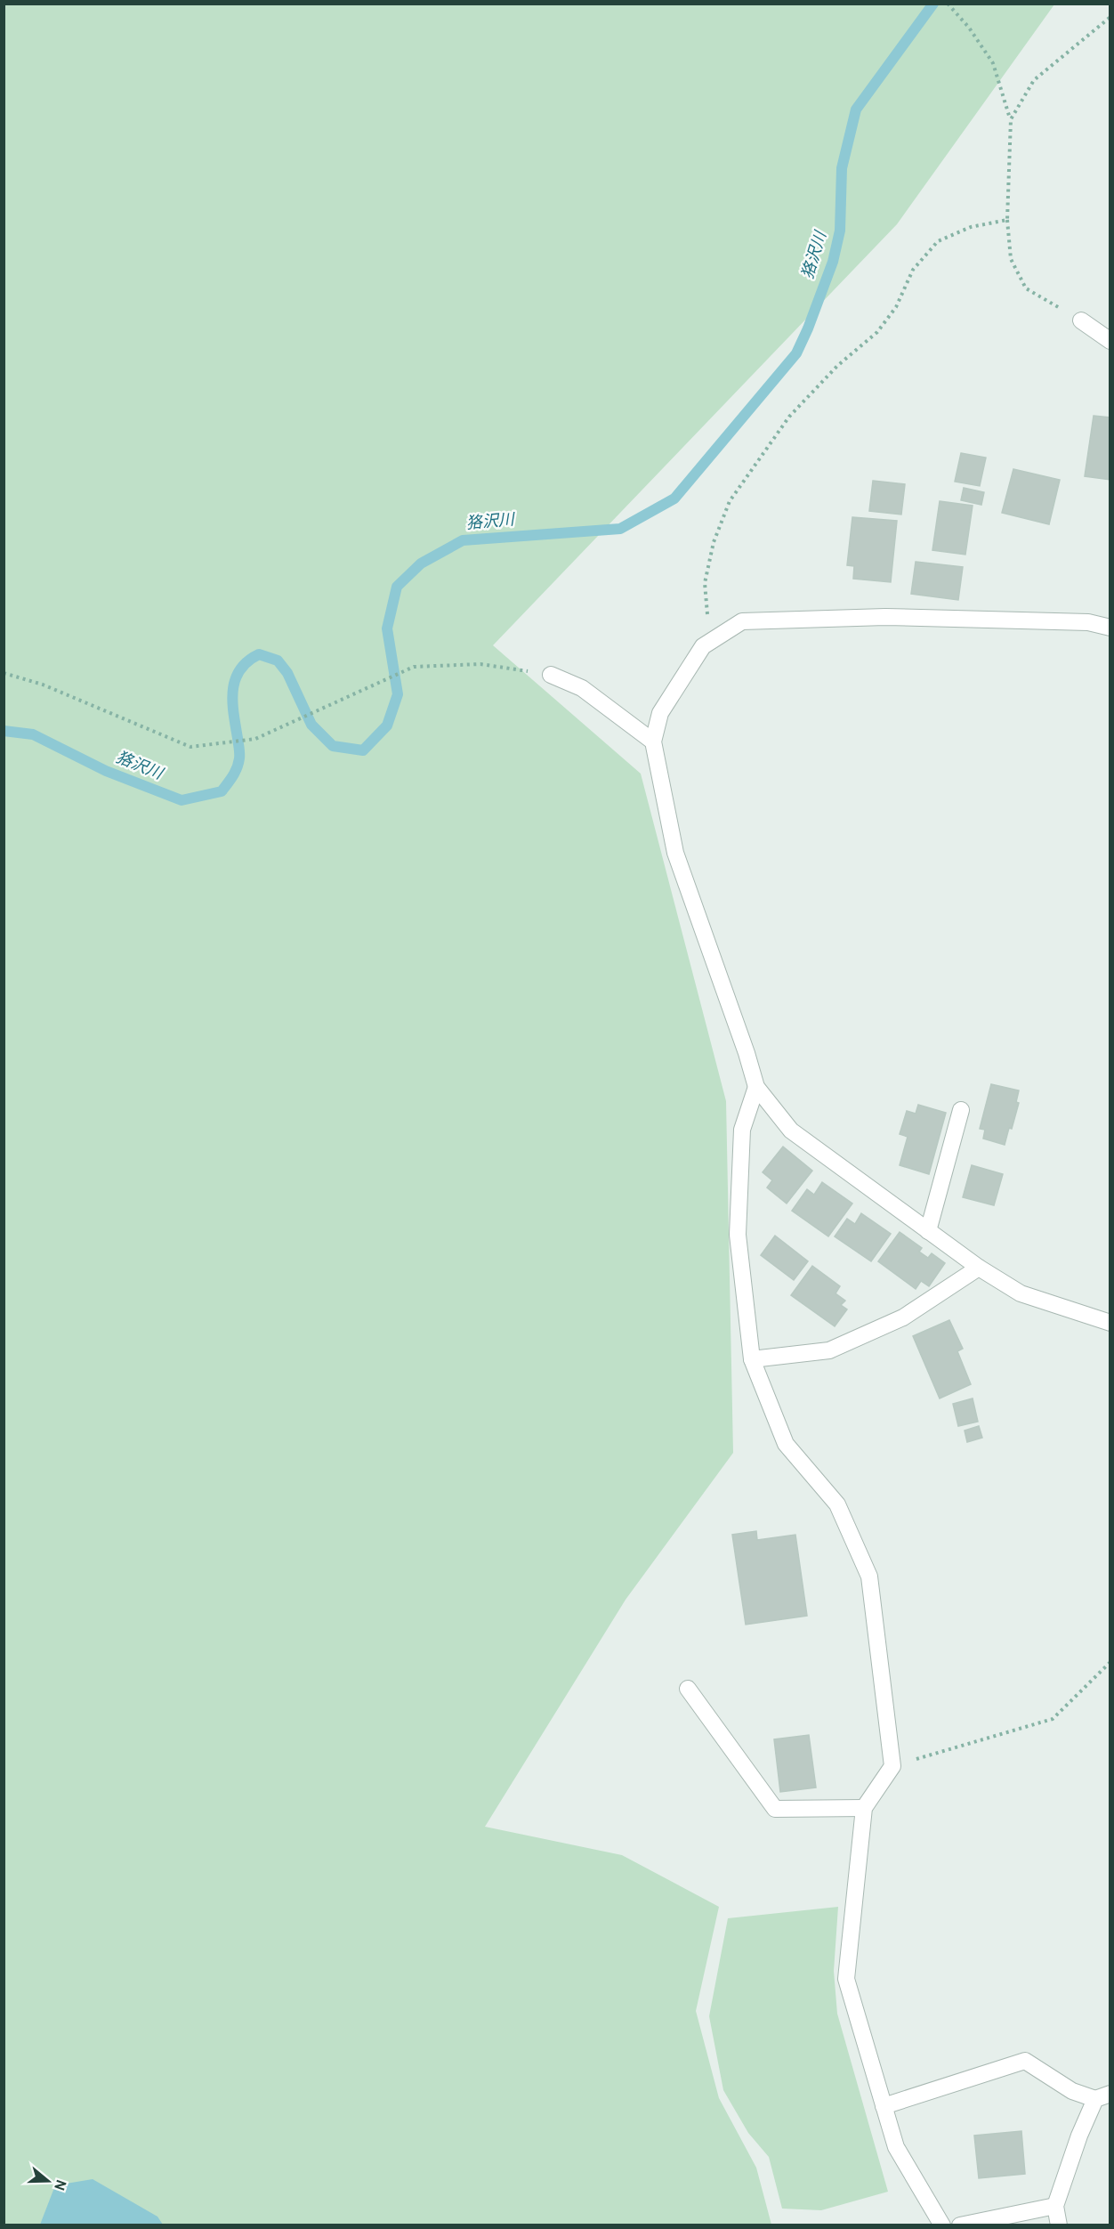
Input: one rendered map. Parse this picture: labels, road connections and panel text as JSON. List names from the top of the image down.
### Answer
{
  "water": ["狢沢川"],
  "north": "right"
}
